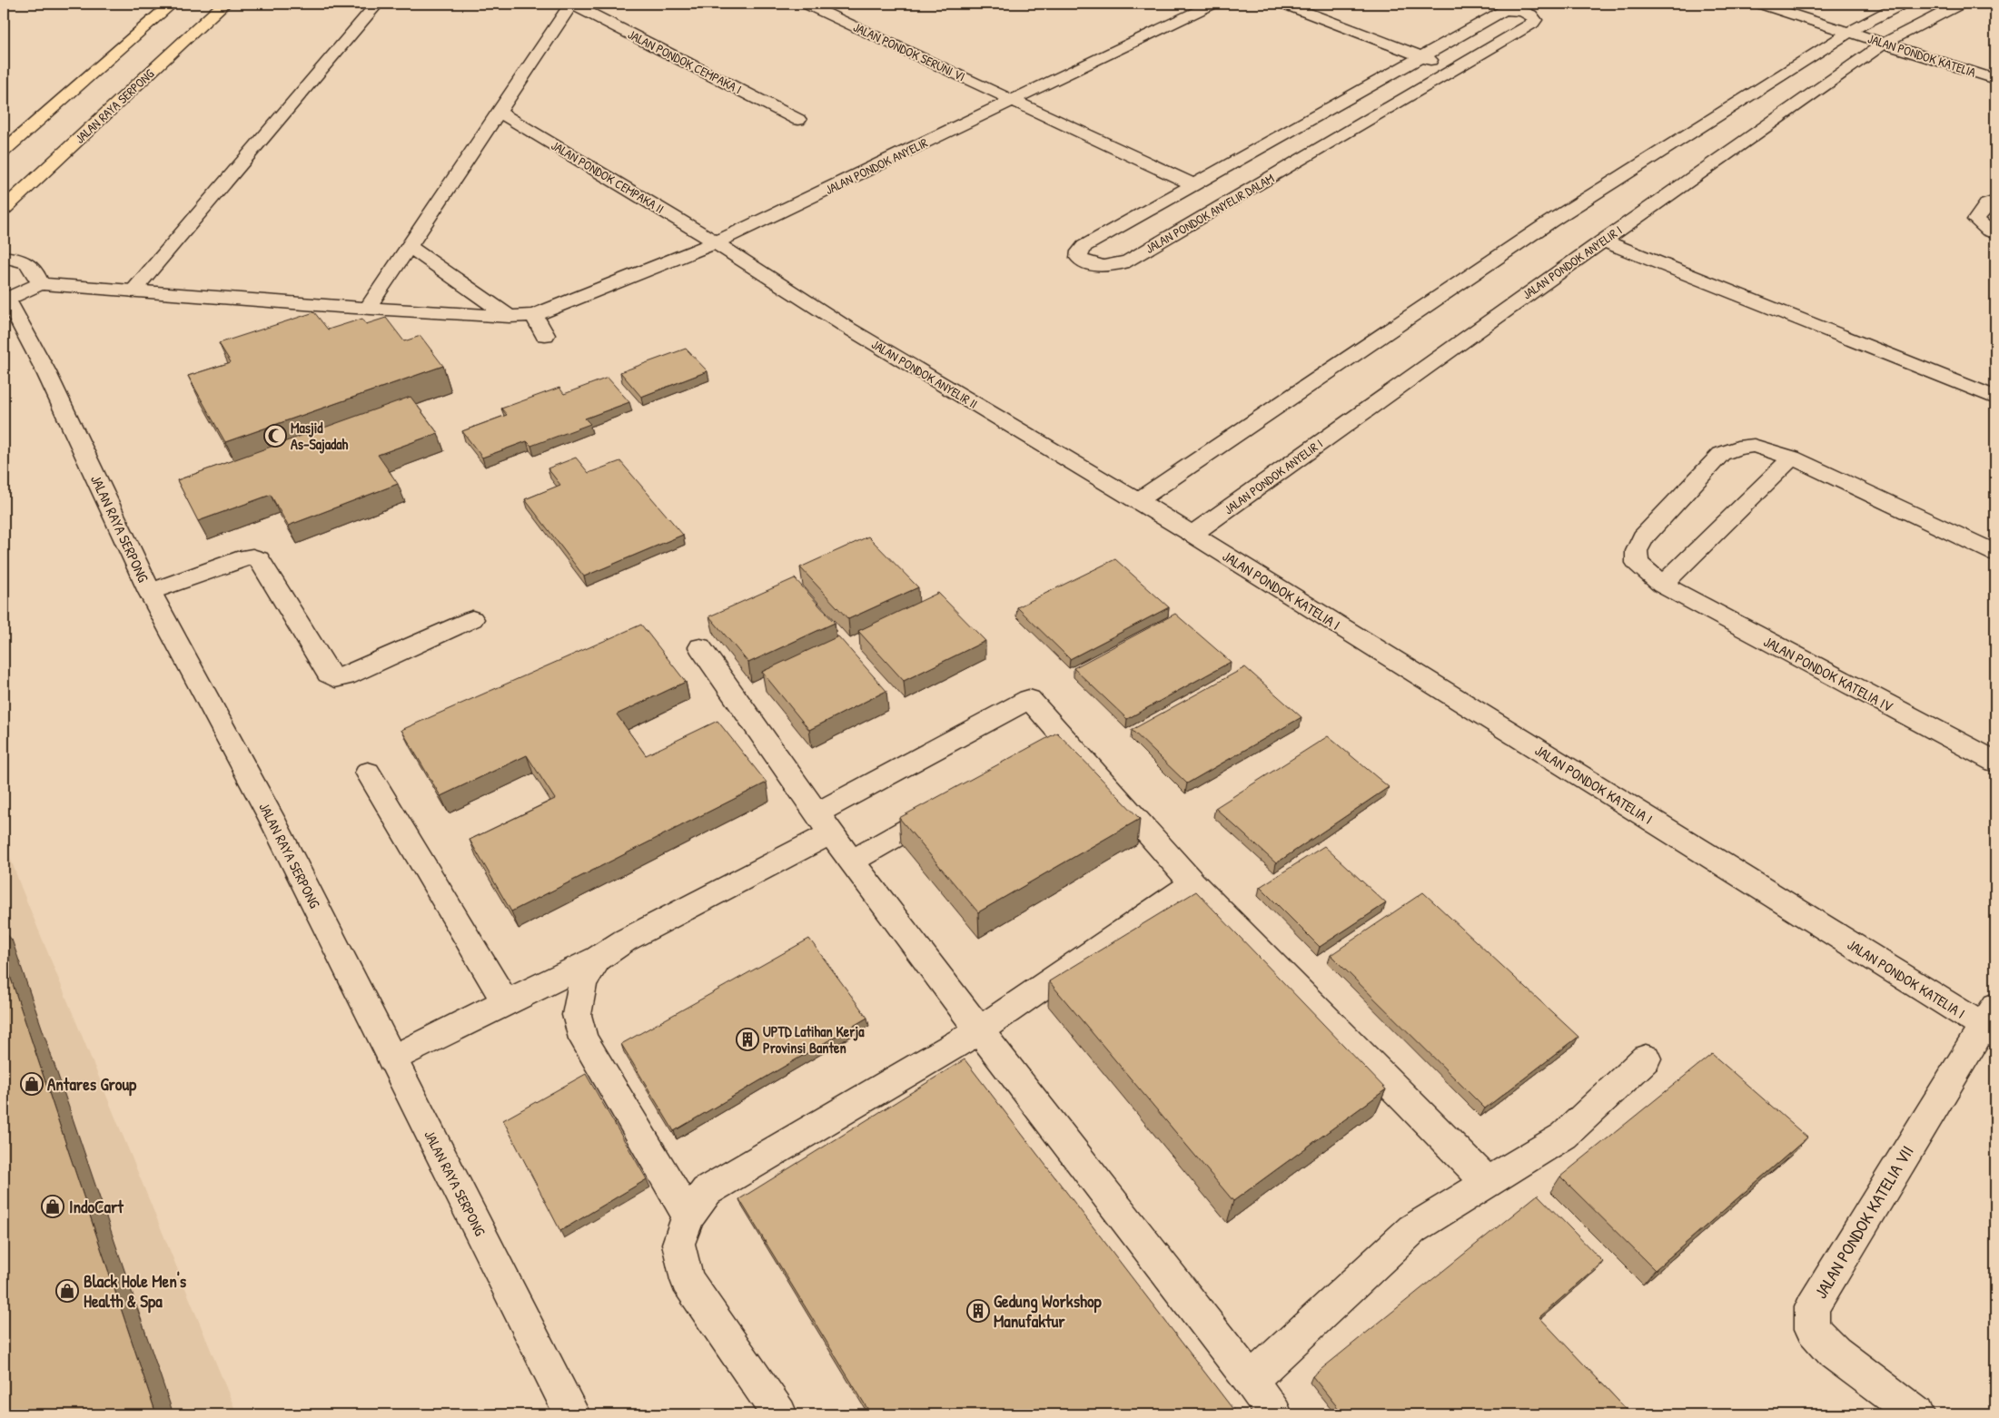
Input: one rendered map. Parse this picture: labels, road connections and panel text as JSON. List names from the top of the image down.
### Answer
{
  "streets": {
    "main road": ["JALAN RAYA SERPONG"],
    "street": [
      "JALAN PONDOK SERUNI VI",
      "JALAN PONDOK KATELIA",
      "JALAN PONDOK CEMPAKA I",
      "JALAN PONDOK ANYELIR",
      "JALAN PONDOK CEMPAKA II",
      "JALAN PONDOK ANYELIR DALAM",
      "JALAN PONDOK ANYELIR I",
      "JALAN PONDOK ANYELIR II",
      "JALAN PONDOK KATELIA I",
      "JALAN PONDOK KATELIA IV",
      "JALAN PONDOK KATELIA VII"
    ]
  },
  "crossings": [
    ["JALAN PONDOK SERUNI VI", "JALAN PONDOK ANYELIR"],
    ["JALAN PONDOK KATELIA", "JALAN PONDOK ANYELIR I"],
    ["JALAN PONDOK ANYELIR", "JALAN PONDOK CEMPAKA II"],
    ["JALAN PONDOK ANYELIR", "JALAN PONDOK ANYELIR II"],
    ["JALAN PONDOK CEMPAKA II", "JALAN PONDOK ANYELIR II"],
    ["JALAN PONDOK ANYELIR I", "JALAN PONDOK ANYELIR II"],
    ["JALAN PONDOK ANYELIR I", "JALAN PONDOK KATELIA I"],
    ["JALAN PONDOK ANYELIR II", "JALAN PONDOK KATELIA I"],
    ["JALAN PONDOK KATELIA I", "JALAN PONDOK KATELIA VII"]
  ],
  "places": {
    "mosque": ["Masjid As-Sajadah"],
    "building": ["UPTD Latihan Kerja Provinsi Banten", "Gedung Workshop Manufaktur"],
    "shop": ["Antares Group", "IndoCart", "Black Hole Men's Health & Spa"]
  }
}
